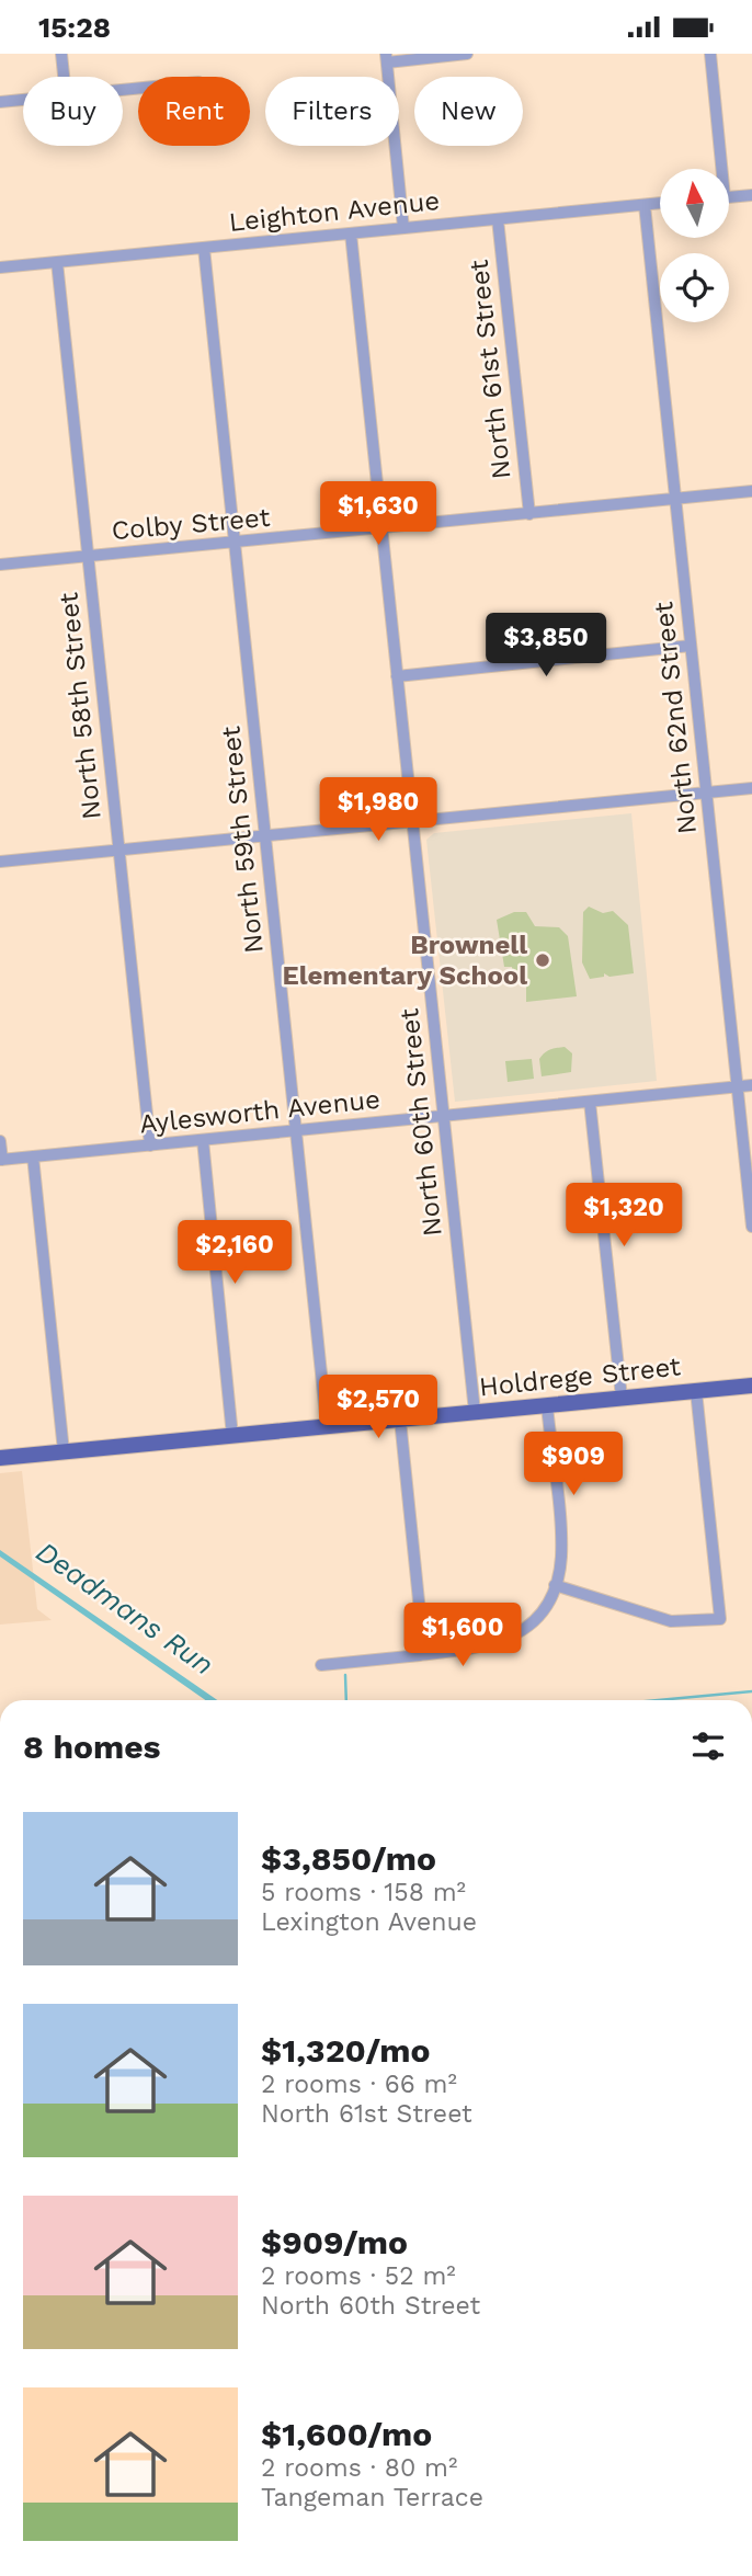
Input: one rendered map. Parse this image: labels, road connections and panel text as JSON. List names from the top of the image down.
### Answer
{
  "streets": {
    "main road": ["Holdrege Street"],
    "street": [
      "Leighton Avenue",
      "North 61st Street",
      "Colby Street",
      "North 58th Street",
      "North 62nd Street",
      "North 59th Street",
      "Aylesworth Avenue",
      "North 60th Street"
    ]
  },
  "crossings": [
    ["Leighton Avenue", "North 61st Street"],
    ["Leighton Avenue", "North 58th Street"],
    ["Leighton Avenue", "North 62nd Street"],
    ["Leighton Avenue", "North 59th Street"],
    ["Leighton Avenue", "North 60th Street"],
    ["North 61st Street", "Colby Street"],
    ["Colby Street", "North 58th Street"],
    ["Colby Street", "North 62nd Street"],
    ["Colby Street", "North 59th Street"],
    ["Colby Street", "North 60th Street"],
    ["North 58th Street", "Aylesworth Avenue"],
    ["North 62nd Street", "Aylesworth Avenue"],
    ["North 59th Street", "Aylesworth Avenue"],
    ["North 59th Street", "Holdrege Street"],
    ["Aylesworth Avenue", "North 60th Street"],
    ["North 60th Street", "Holdrege Street"]
  ],
  "water": ["Deadmans Run"],
  "places": ["Brownell Elementary School"],
  "north": "top",
  "page": {
    "status": "15:28",
    "chip": [
      "Buy",
      "Rent",
      "Filters",
      "New"
    ],
    "price": [
      "$1,630",
      "$3,850",
      "$1,980",
      "$1,320",
      "$2,160",
      "$2,570",
      "$909",
      "$1,600"
    ],
    "heading": "8 homes",
    "list": [
      {
        "name": "$3,850/mo",
        "note": "5 rooms · 158 m² · Lexington Avenue"
      },
      {
        "name": "$1,320/mo",
        "note": "2 rooms · 66 m² · North 61st Street"
      },
      {
        "name": "$909/mo",
        "note": "2 rooms · 52 m² · North 60th Street"
      },
      {
        "name": "$1,600/mo",
        "note": "2 rooms · 80 m² · Tangeman Terrace"
      }
    ]
  }
}
